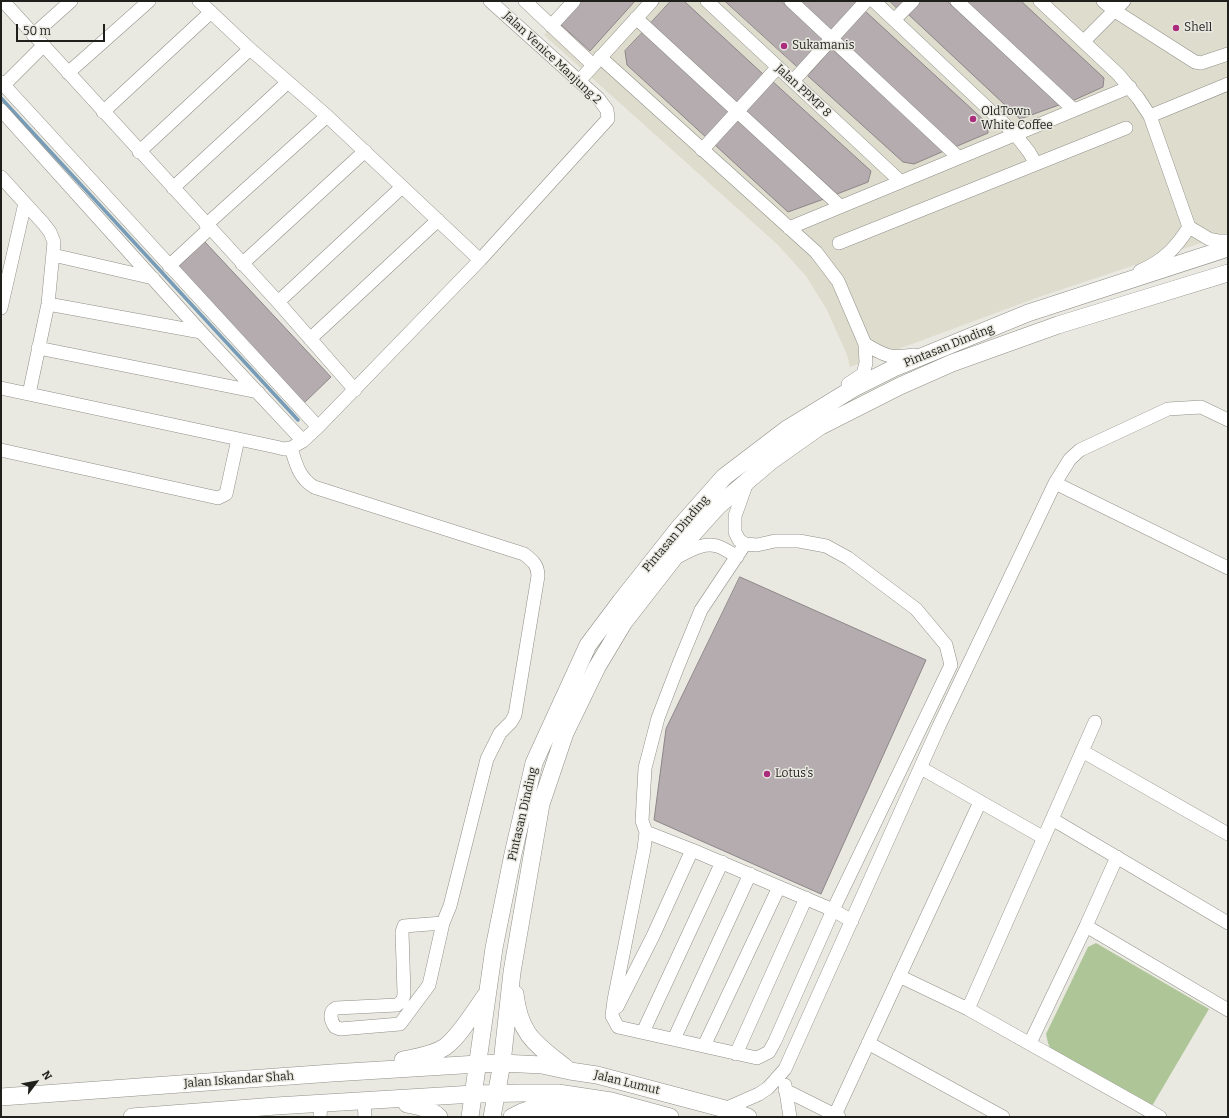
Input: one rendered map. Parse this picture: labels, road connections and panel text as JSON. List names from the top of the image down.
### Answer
{
  "streets": {
    "main road": ["Pintasan Dinding", "Jalan Iskandar Shah", "Jalan Lumut"],
    "street": ["Jalan Venice Manjung 2", "Jalan PPMP 8"]
  },
  "crossings": [
    ["Pintasan Dinding", "Jalan Iskandar Shah"],
    ["Pintasan Dinding", "Jalan Lumut"],
    ["Jalan Iskandar Shah", "Jalan Lumut"]
  ],
  "places": [
    "Shell",
    "Sukamanis",
    "OldTown White Coffee",
    "Lotus's"
  ],
  "scale_bar": "50 m",
  "north": "top right"
}
